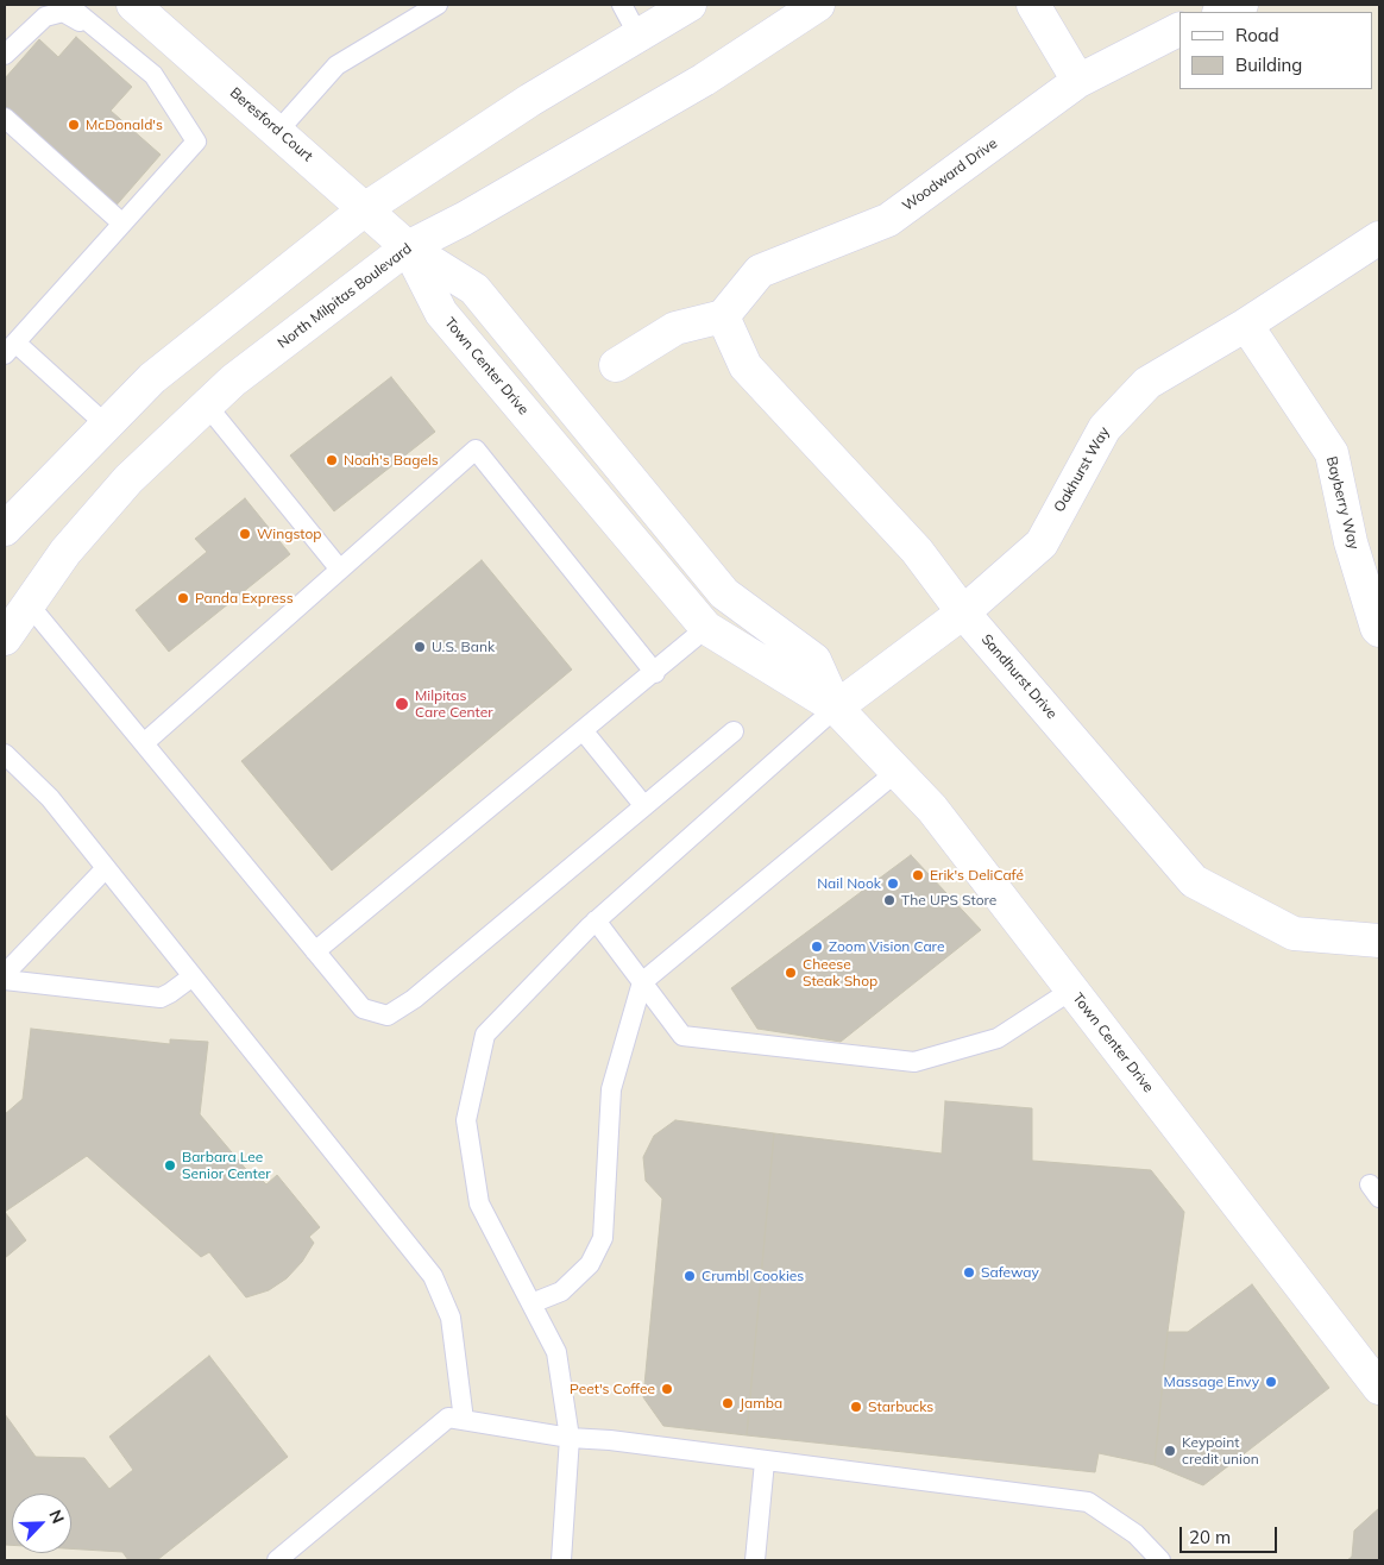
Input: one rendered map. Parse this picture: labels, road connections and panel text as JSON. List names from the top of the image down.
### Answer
{
  "streets": {
    "street": [
      "Beresford Court",
      "Woodward Drive",
      "North Milpitas Boulevard",
      "Town Center Drive",
      "Oakhurst Way",
      "Bayberry Way",
      "Sandhurst Drive"
    ]
  },
  "crossings": [
    ["Beresford Court", "North Milpitas Boulevard"],
    ["Beresford Court", "Town Center Drive"],
    ["Woodward Drive", "Sandhurst Drive"],
    ["North Milpitas Boulevard", "Town Center Drive"],
    ["Town Center Drive", "Oakhurst Way"],
    ["Oakhurst Way", "Bayberry Way"],
    ["Oakhurst Way", "Sandhurst Drive"]
  ],
  "places": [
    "McDonald's",
    "Noah's Bagels",
    "Wingstop",
    "Panda Express",
    "U.S. Bank",
    "Milpitas Care Center",
    "Erik's DeliCafé",
    "Nail Nook",
    "The UPS Store",
    "Zoom Vision Care",
    "Cheese Steak Shop",
    "Barbara Lee Senior Center",
    "Safeway",
    "Crumbl Cookies",
    "Massage Envy",
    "Peet's Coffee",
    "Jamba",
    "Starbucks",
    "Keypoint credit union"
  ],
  "legend": ["Road", "Building"],
  "scale_bar": "20 m",
  "north": "top right"
}
